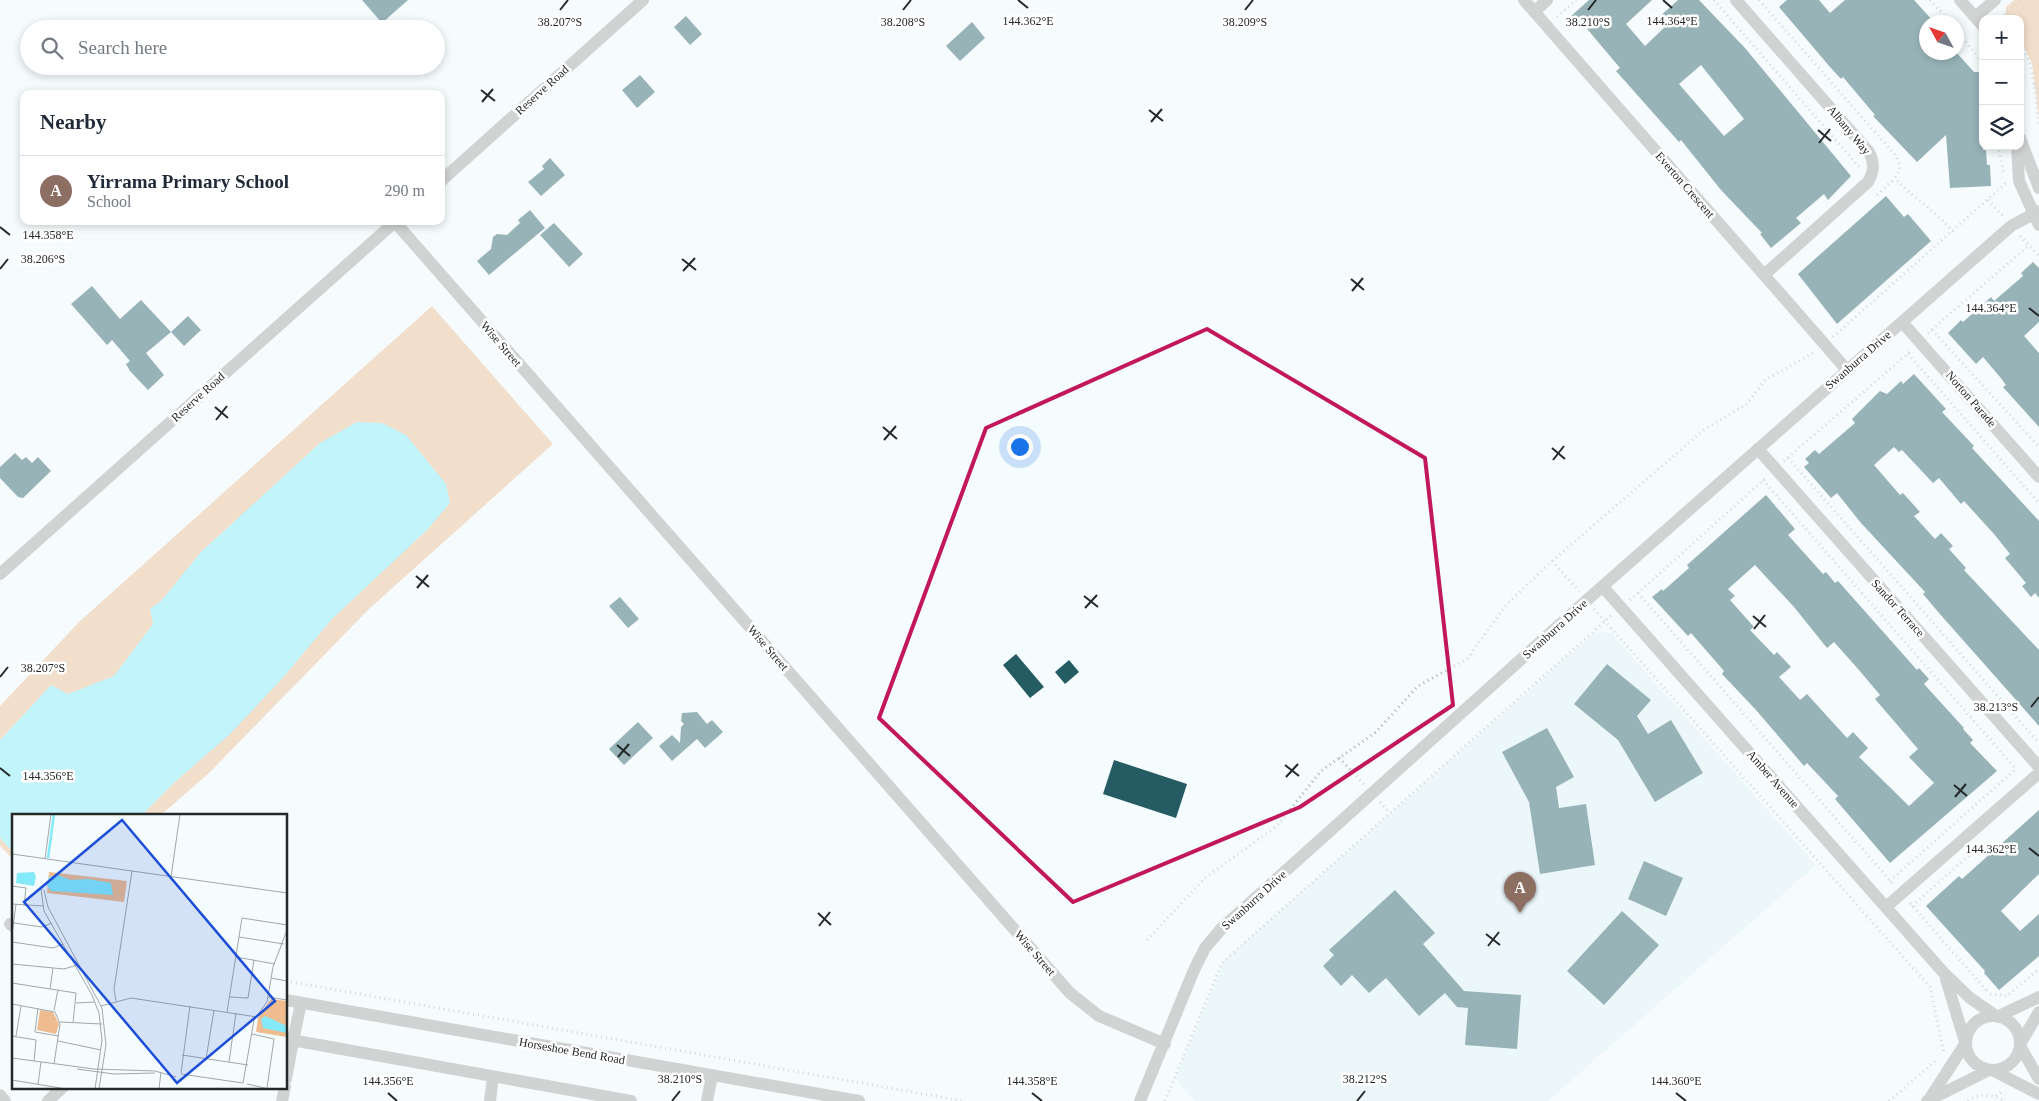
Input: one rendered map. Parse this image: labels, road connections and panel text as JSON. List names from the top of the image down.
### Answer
{
  "streets": {
    "street": [
      "Reserve Road",
      "Albany Way",
      "Everton Crescent",
      "Wise Street",
      "Swanburra Drive",
      "Norton Parade",
      "Sandor Terrace",
      "Amber Avenue",
      "Horseshoe Bend Road"
    ]
  },
  "crossings": [
    ["Everton Crescent", "Swanburra Drive"],
    ["Wise Street", "Swanburra Drive"],
    ["Swanburra Drive", "Norton Parade"],
    ["Swanburra Drive", "Sandor Terrace"],
    ["Swanburra Drive", "Amber Avenue"]
  ],
  "north": "top left",
  "page": {
    "map_buttons": ["+", "−"],
    "search": "Search here",
    "heading": "Nearby",
    "list": [
      {
        "mark": "A",
        "name": "Yirrama Primary School",
        "note": "School",
        "value": "290 m"
      }
    ],
    "pins": "A"
  },
  "coordinates": [
    "144.362°E",
    "144.364°E",
    "38.207°S",
    "38.208°S",
    "38.209°S",
    "38.210°S",
    "144.358°E",
    "38.206°S",
    "38.213°S",
    "144.356°E",
    "38.212°S",
    "144.360°E"
  ]
}
